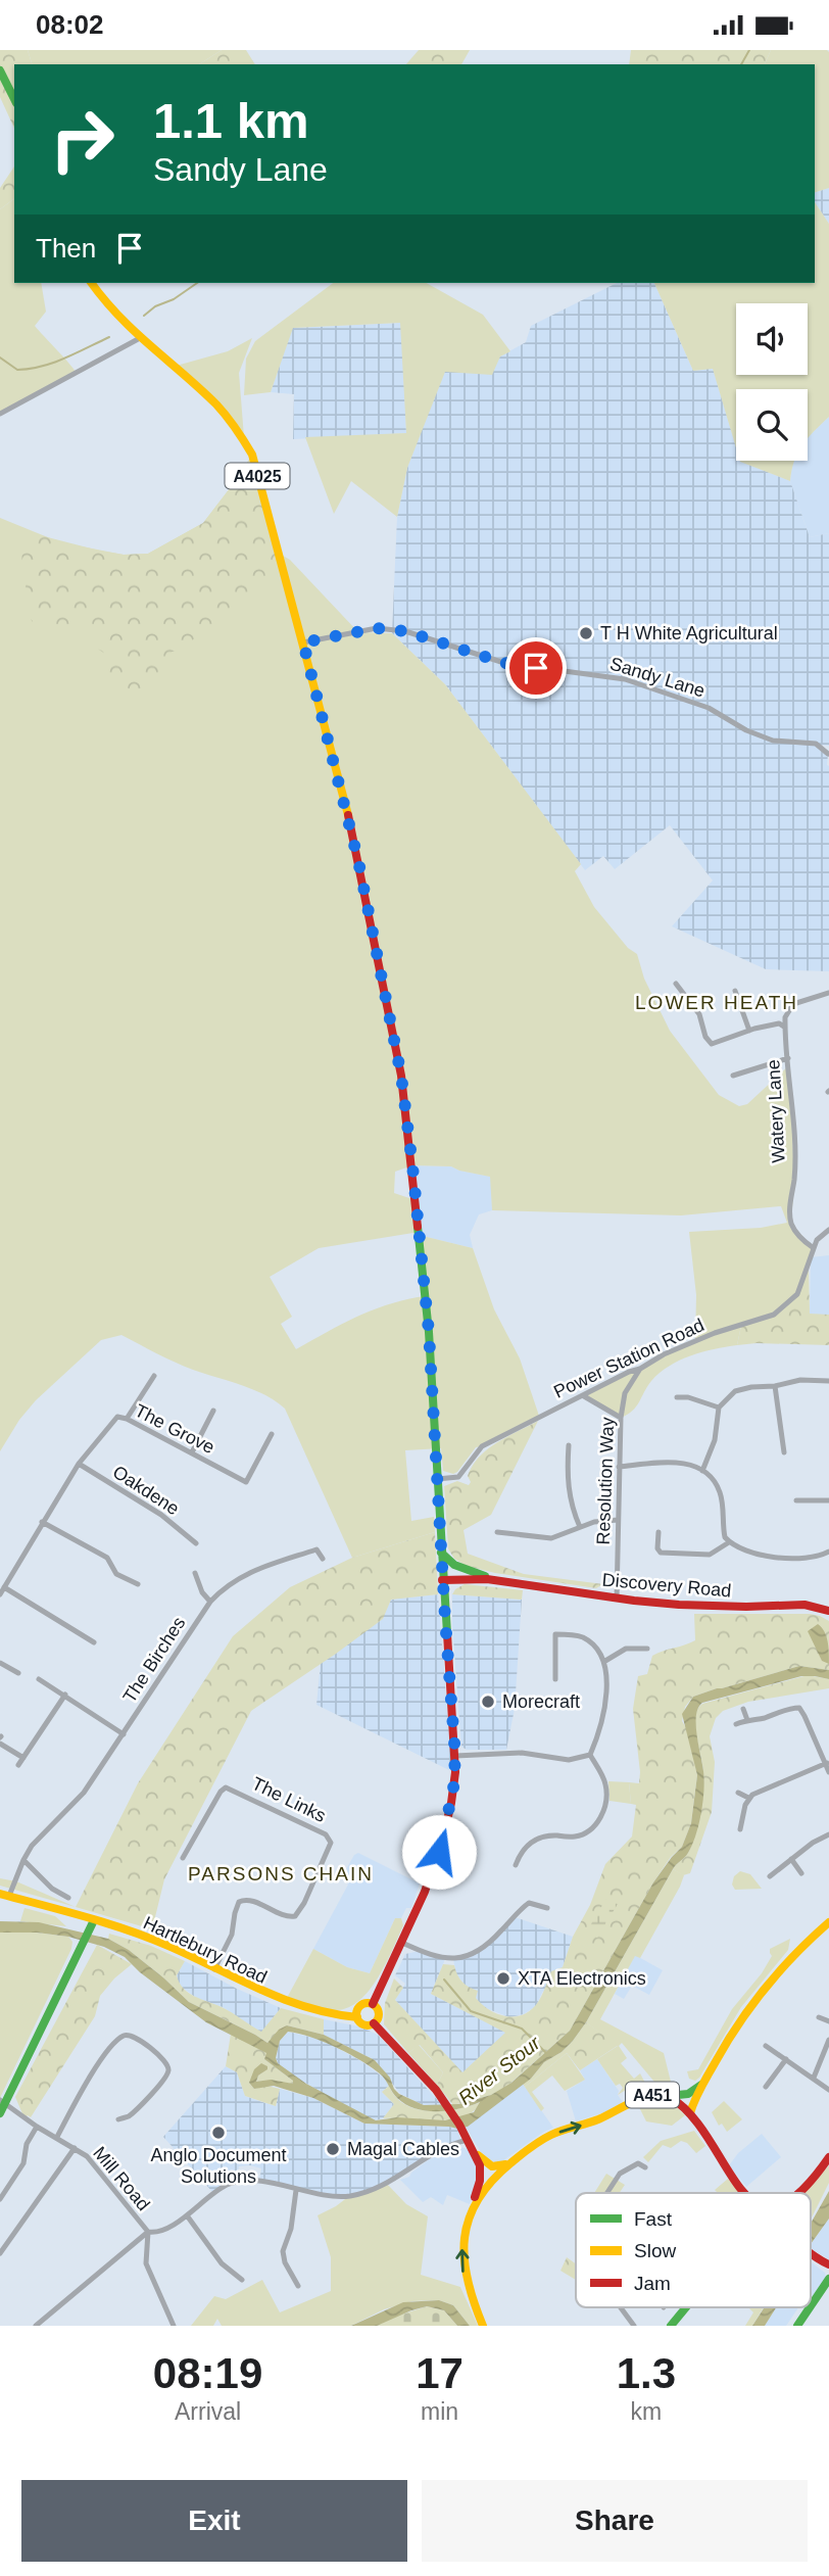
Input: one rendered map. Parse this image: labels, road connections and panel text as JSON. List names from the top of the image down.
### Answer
{
  "streets": {
    "main road": [
      "A4025",
      "Discovery Road",
      "Hartlebury Road",
      "A451"
    ],
    "street": [
      "Sandy Lane",
      "Watery Lane",
      "Power Station Road",
      "The Grove",
      "Resolution Way",
      "Oakdene",
      "The Birches",
      "The Links",
      "Mill Road"
    ]
  },
  "crossings": [
    ["A4025", "Sandy Lane"],
    ["A4025", "Power Station Road"],
    ["A4025", "Discovery Road"],
    ["A4025", "Hartlebury Road"],
    ["Watery Lane", "Power Station Road"],
    ["Power Station Road", "Resolution Way"],
    ["The Grove", "Oakdene"],
    ["Resolution Way", "Discovery Road"],
    ["The Birches", "Hartlebury Road"],
    ["The Links", "Hartlebury Road"]
  ],
  "districts": ["LOWER HEATH", "PARSONS CHAIN"],
  "water": ["River Stour"],
  "places": [
    "T H White Agricultural",
    "Morecraft",
    "XTA Electronics",
    "Anglo Document Solutions",
    "Magal Cables"
  ],
  "legend": ["Fast", "Slow", "Jam"],
  "page": {
    "status": "08:02",
    "turn": ["1.1 km", "Sandy Lane"],
    "then": "Then",
    "eta": [
      "08:19",
      "Arrival",
      "17",
      "min",
      "1.3",
      "km"
    ],
    "buttons": ["Exit", "Share"]
  }
}
